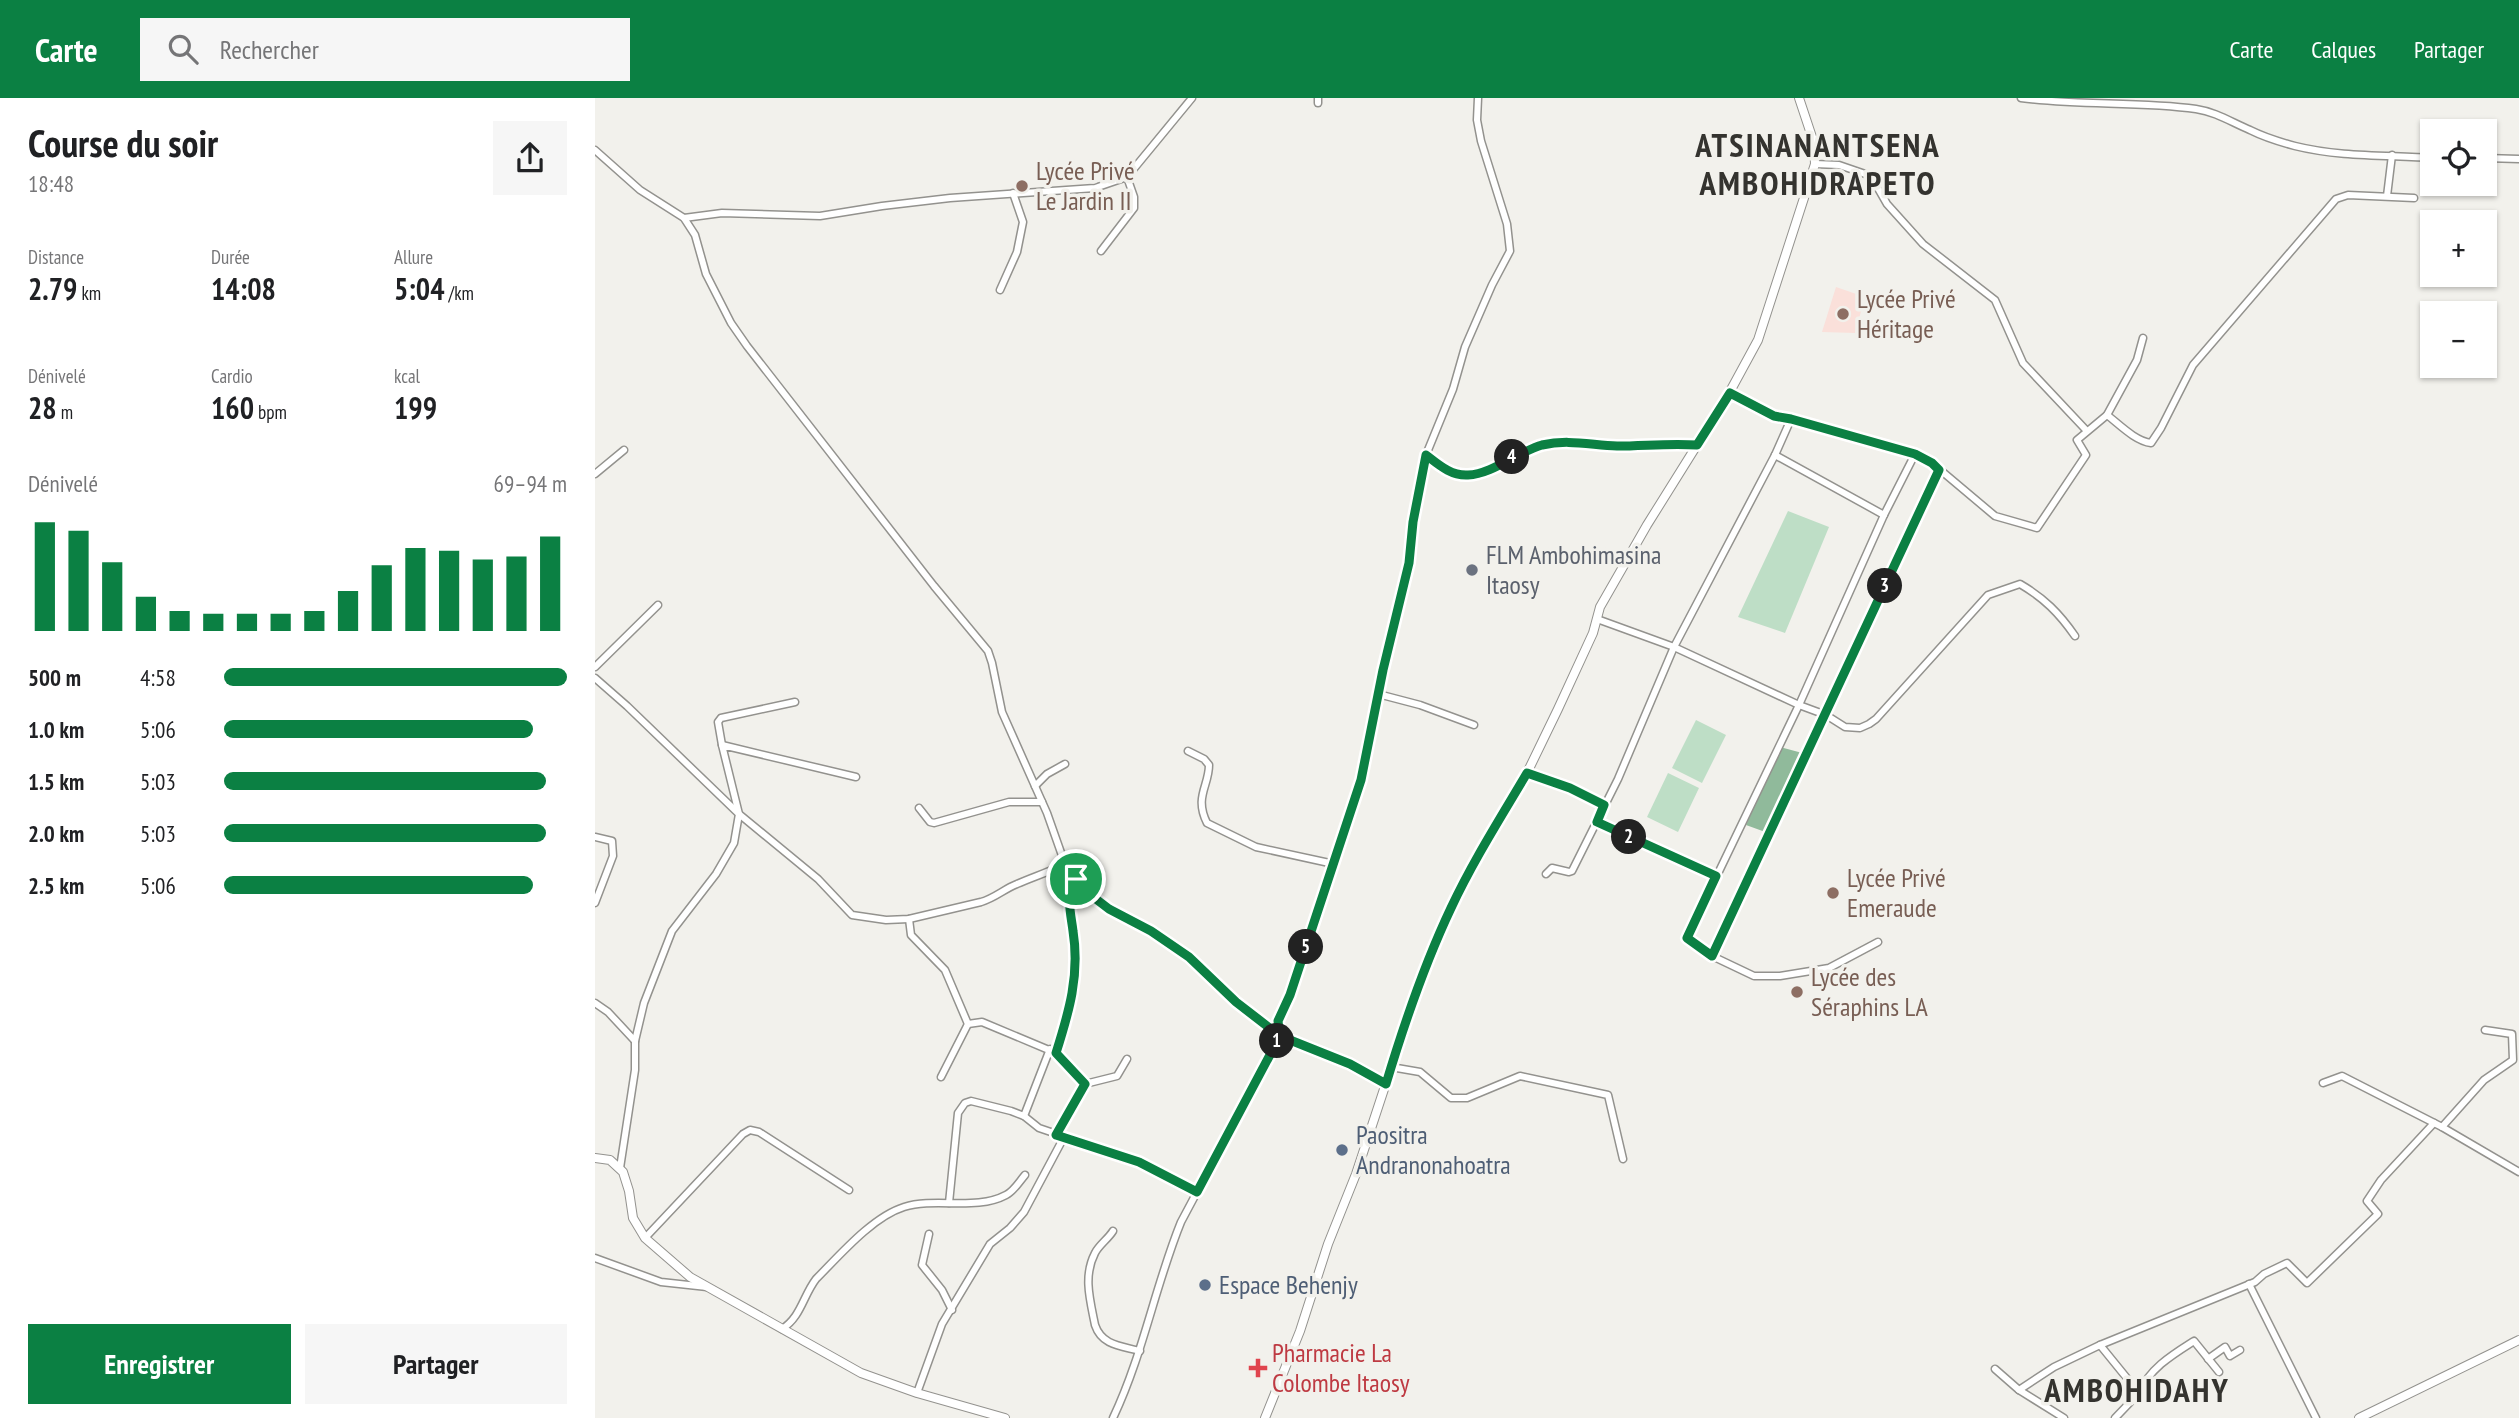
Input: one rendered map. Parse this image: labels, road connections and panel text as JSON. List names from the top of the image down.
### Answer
{
  "districts": ["ATSINANANTSENA AMBOHIDRAPETO", "AMBOHIDAHY"],
  "places": {
    "other": [
      "Lycée Privé Le Jardin II",
      "Lycée Privé Héritage",
      "FLM Ambohimasina Itaosy",
      "Lycée Privé Emeraude",
      "Lycée des Séraphins LA",
      "Paositra Andranonahoatra",
      "Espace Behenjy"
    ],
    "health": ["Pharmacie La Colombe Itaosy"]
  },
  "page": {
    "header": "Carte",
    "search": "Rechercher",
    "nav": ["Carte", "Calques", "Partager"],
    "heading": ["Course du soir", "18:48"],
    "map_buttons": ["+", "−"],
    "stats": [
      ["Distance", "2.79 km"],
      ["Durée", "14:08"],
      ["Allure", "5:04 /km"],
      ["Dénivelé", "28 m"],
      ["Cardio", "160 bpm"],
      ["kcal", "199"]
    ],
    "pins": [
      "4",
      "3",
      "2",
      "5",
      "1"
    ],
    "chart": ["Dénivelé", "69–94 m"],
    "list": [
      {
        "name": "500 m",
        "note": "4:58"
      },
      {
        "name": "1.0 km",
        "note": "5:06"
      },
      {
        "name": "1.5 km",
        "note": "5:03"
      },
      {
        "name": "2.0 km",
        "note": "5:03"
      },
      {
        "name": "2.5 km",
        "note": "5:06"
      }
    ],
    "buttons": ["Enregistrer", "Partager"]
  }
}
